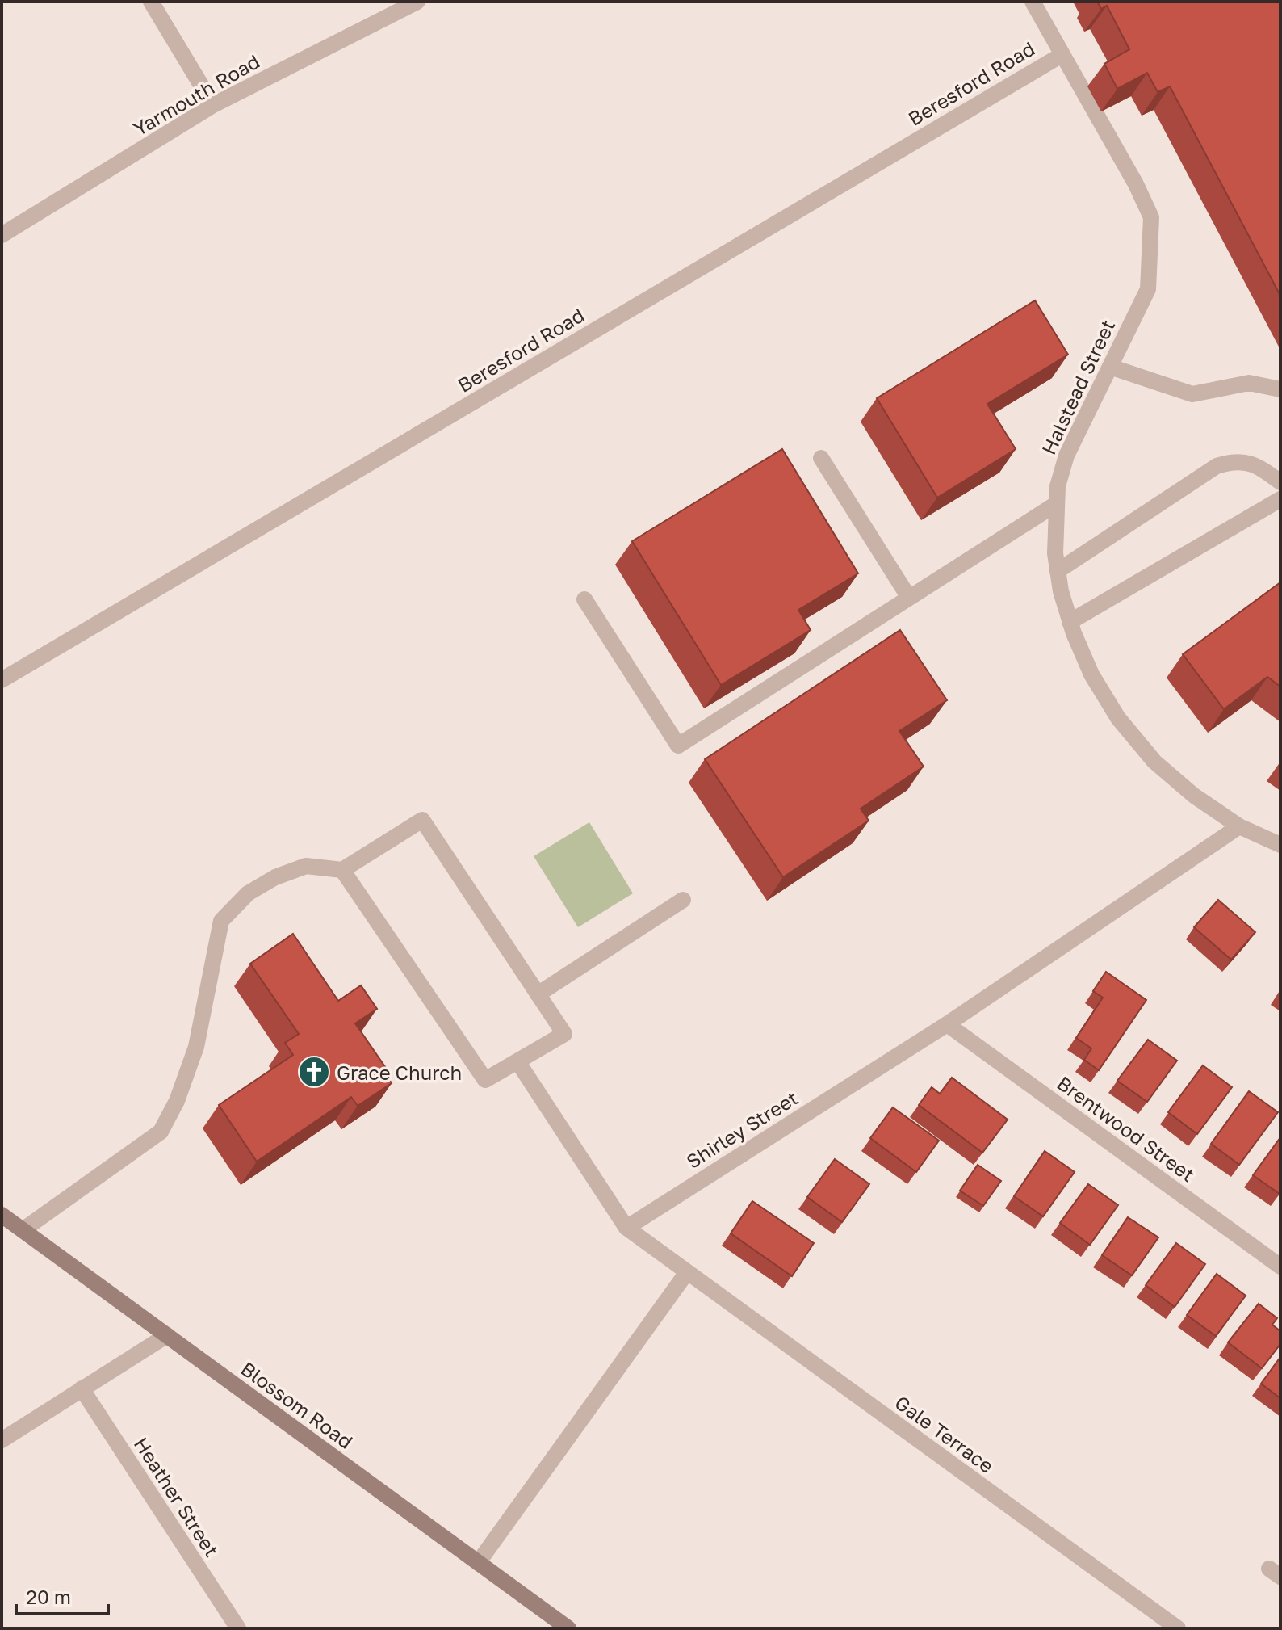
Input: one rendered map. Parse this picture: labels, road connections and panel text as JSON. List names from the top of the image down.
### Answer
{
  "streets": {
    "street": [
      "Beresford Road",
      "Yarmouth Road",
      "Halstead Street",
      "Brentwood Street",
      "Shirley Street",
      "Blossom Road",
      "Gale Terrace",
      "Heather Street"
    ]
  },
  "crossings": [
    ["Beresford Road", "Halstead Street"],
    ["Halstead Street", "Shirley Street"],
    ["Brentwood Street", "Shirley Street"]
  ],
  "places": {
    "church": ["Grace Church"]
  },
  "scale_bar": "20 m"
}
